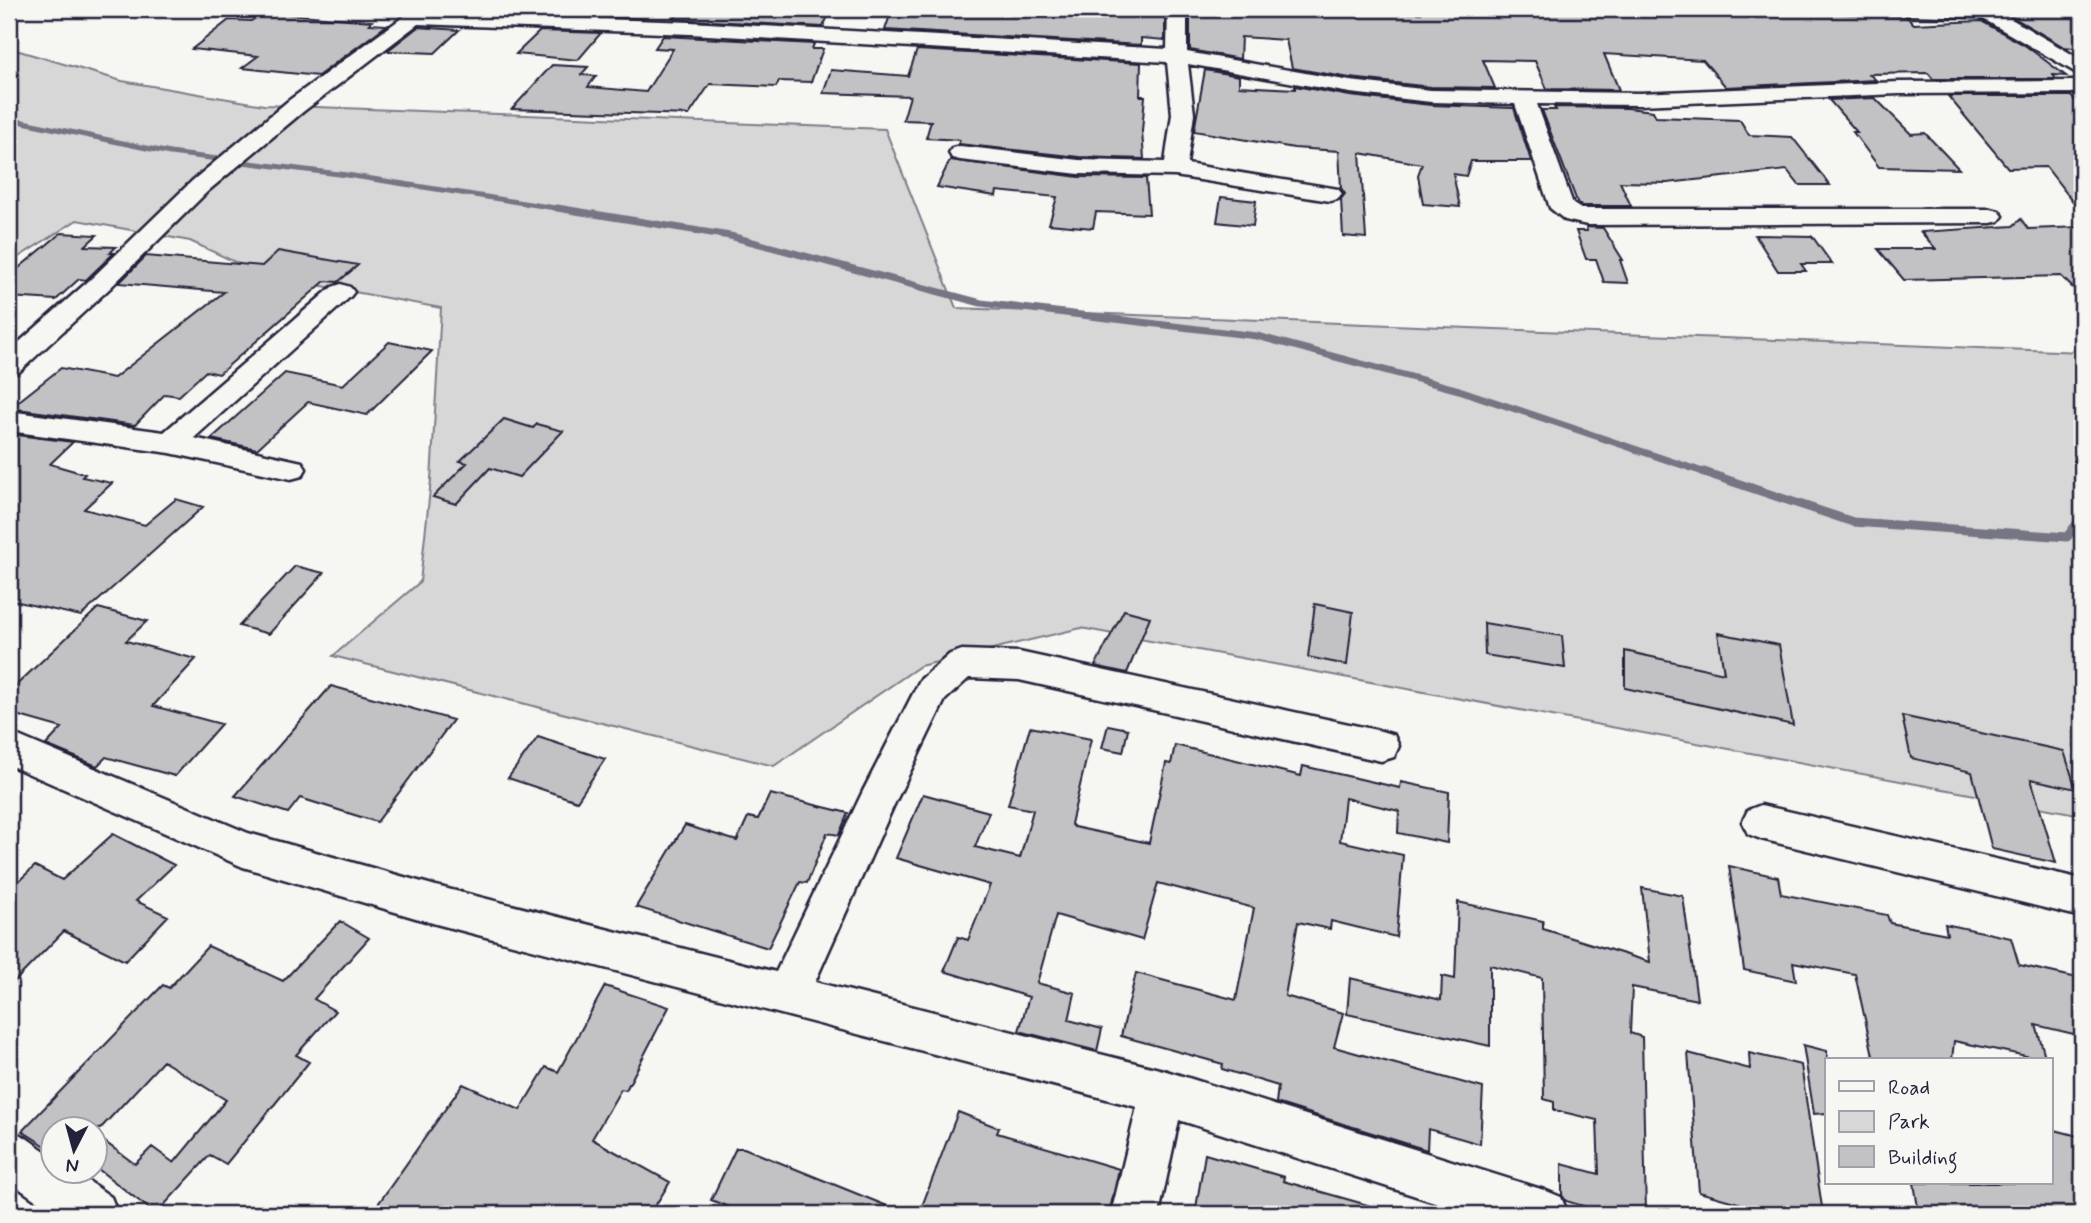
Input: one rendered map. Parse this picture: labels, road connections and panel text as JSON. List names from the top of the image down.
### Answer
{
  "legend": ["Road", "Park", "Building"],
  "north": "bottom"
}
